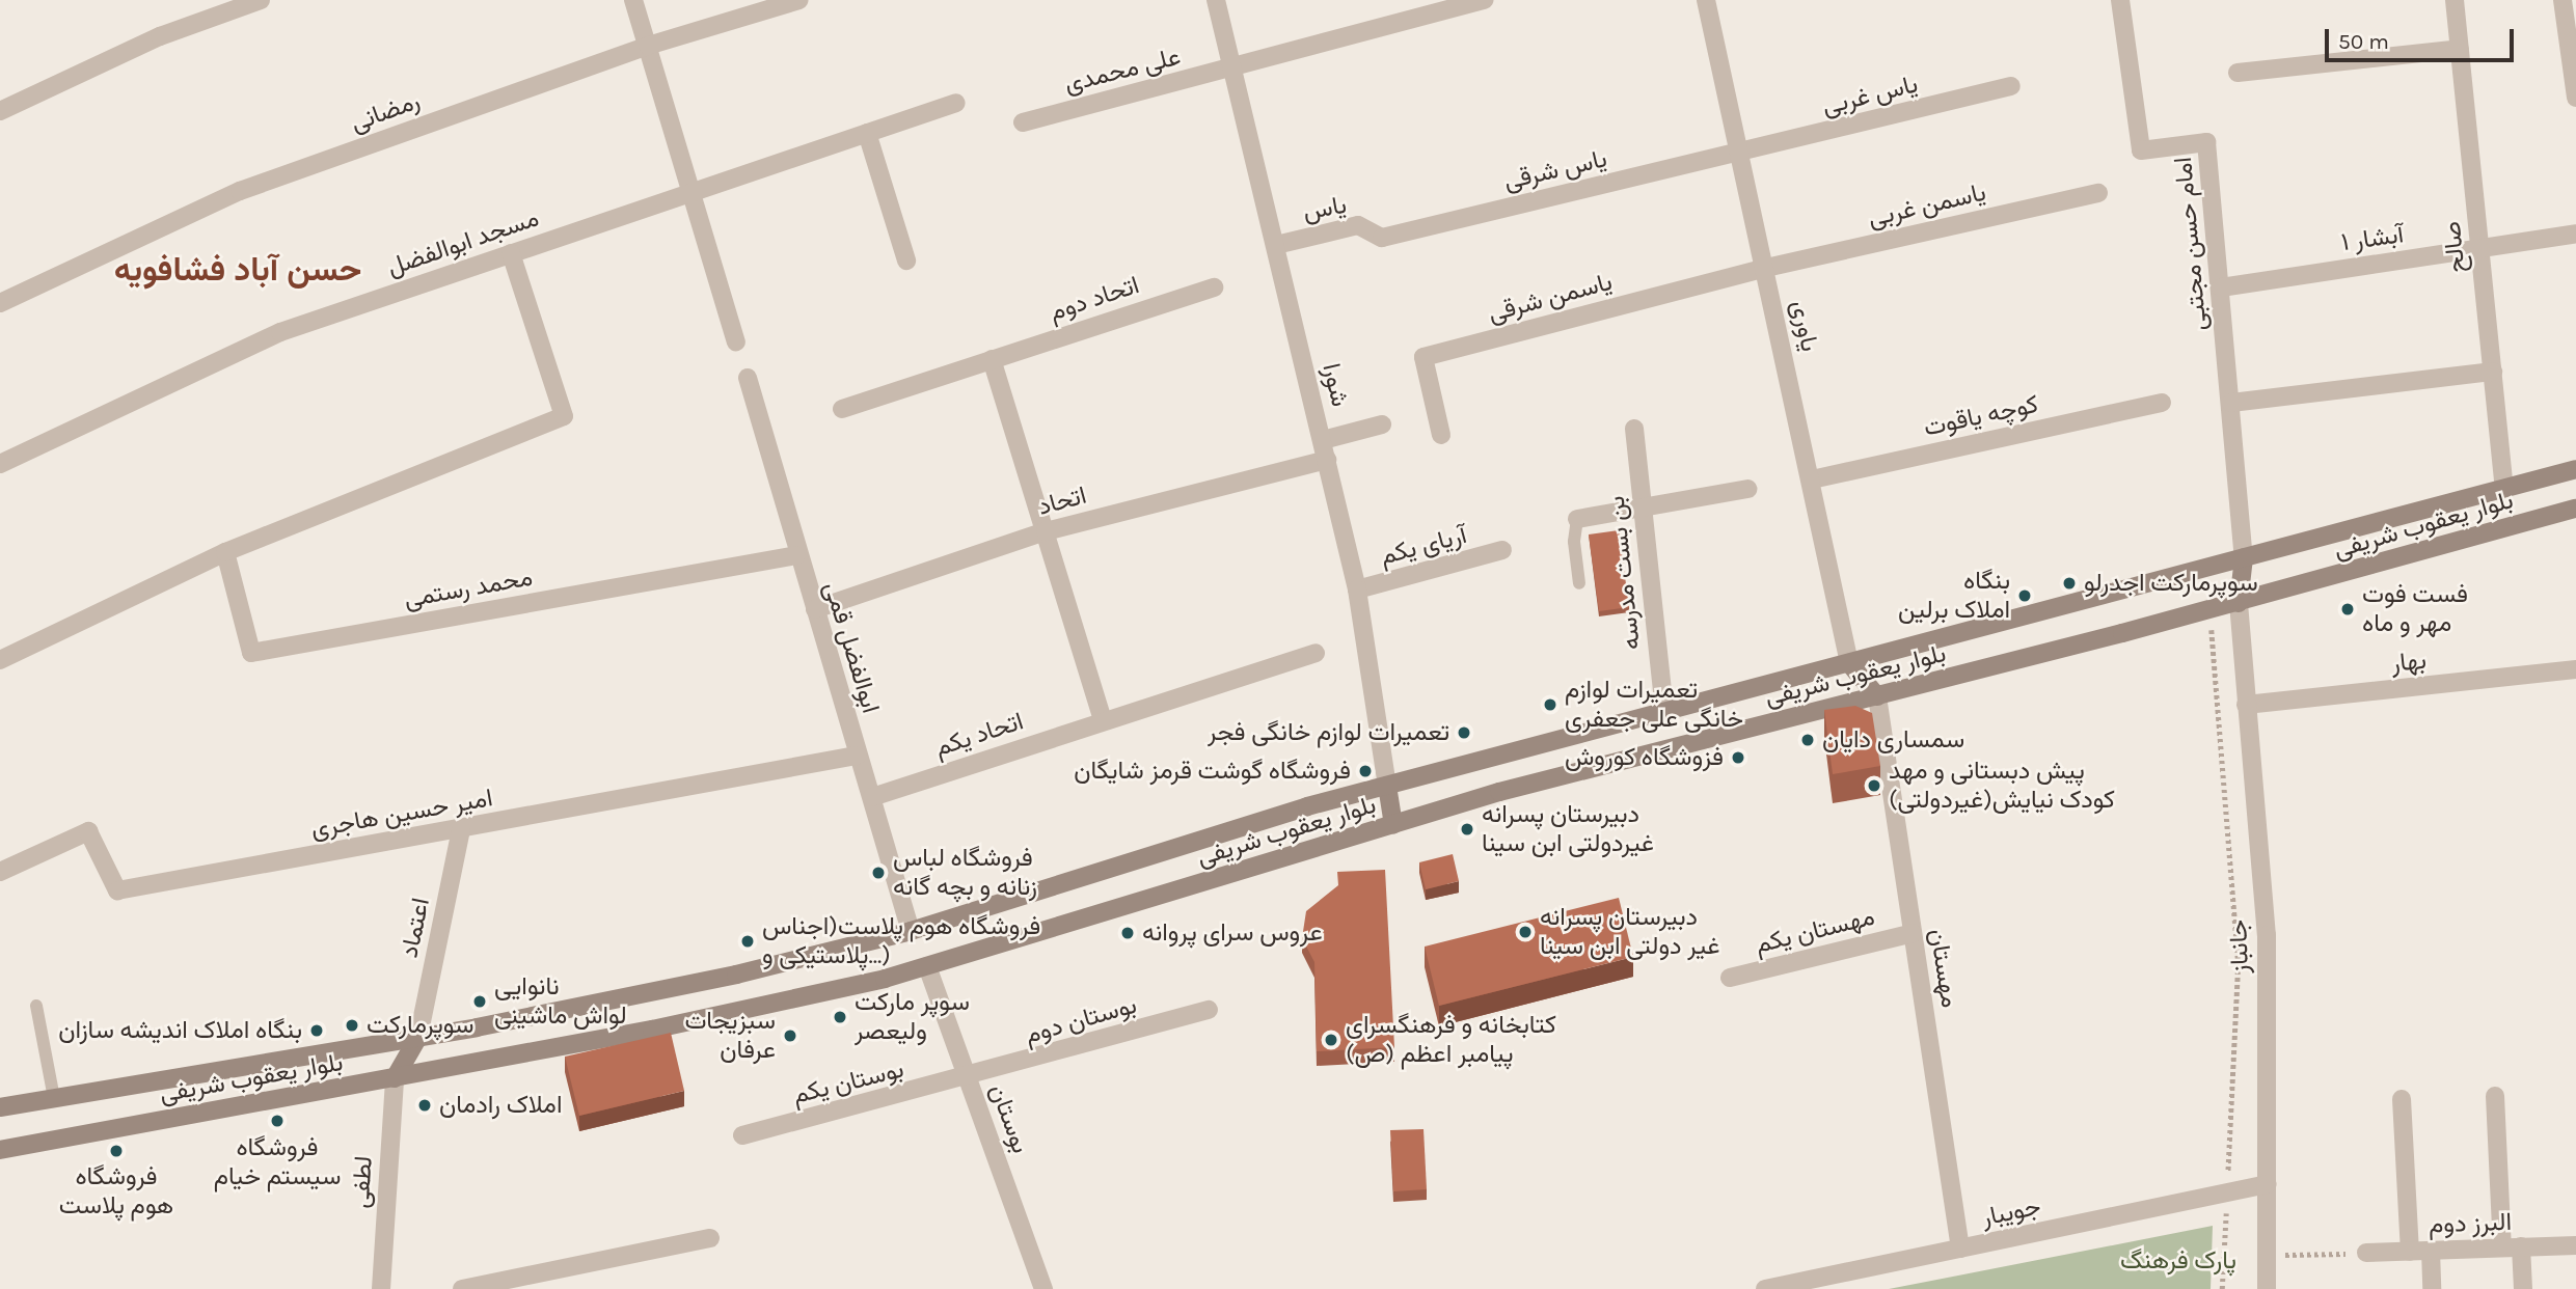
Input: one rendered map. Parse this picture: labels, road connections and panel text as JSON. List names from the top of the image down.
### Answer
{
  "streets": {
    "main road": ["بلوار یعقوب شریفی"],
    "street": [
      "علی محمدی",
      "یاس غربی",
      "رمضانی",
      "یاس شرقی",
      "یاسمن غربی",
      "یاس",
      "آبشار ۱",
      "مسجد ابوالفضل",
      "امام حسن مجتبی",
      "صالح",
      "یاسمن شرقی",
      "اتحاد دوم",
      "یاوری",
      "شورا",
      "کوچه یاقوت",
      "اتحاد",
      "آریای یکم",
      "بن بست مدرسه",
      "محمد رستمی",
      "ابوالفضل قمی",
      "بهار",
      "اتحاد یکم",
      "امیر حسین هاجری",
      "اعتماد",
      "مهستان یکم",
      "جانباز",
      "مهستان",
      "بوستان دوم",
      "بوستان یکم",
      "بوستان",
      "لطفی",
      "جویبار",
      "البرز دوم"
    ]
  },
  "crossings": [
    ["علی محمدی", "شورا"],
    ["یاس غربی", "یاس شرقی"],
    ["یاس غربی", "یاوری"],
    ["یاس شرقی", "یاس"],
    ["یاس شرقی", "یاوری"],
    ["یاسمن غربی", "یاسمن شرقی"],
    ["یاسمن غربی", "یاوری"],
    ["یاس", "شورا"],
    ["آبشار ۱", "امام حسن مجتبی"],
    ["آبشار ۱", "صالح"],
    ["امام حسن مجتبی", "بلوار یعقوب شریفی"],
    ["صالح", "بلوار یعقوب شریفی"],
    ["یاسمن شرقی", "یاوری"],
    ["یاوری", "کوچه یاقوت"],
    ["یاوری", "بلوار یعقوب شریفی"],
    ["شورا", "اتحاد"],
    ["شورا", "بلوار یعقوب شریفی"],
    ["شورا", "آریای یکم"],
    ["اتحاد", "ابوالفضل قمی"],
    ["بلوار یعقوب شریفی", "بن بست مدرسه"],
    ["بلوار یعقوب شریفی", "ابوالفضل قمی"],
    ["بلوار یعقوب شریفی", "اعتماد"],
    ["بلوار یعقوب شریفی", "جانباز"],
    ["بلوار یعقوب شریفی", "مهستان"],
    ["بلوار یعقوب شریفی", "بوستان"],
    ["بلوار یعقوب شریفی", "لطفی"],
    ["محمد رستمی", "ابوالفضل قمی"],
    ["ابوالفضل قمی", "اتحاد یکم"],
    ["ابوالفضل قمی", "امیر حسین هاجری"],
    ["بهار", "جانباز"],
    ["امیر حسین هاجری", "اعتماد"],
    ["مهستان یکم", "مهستان"],
    ["جانباز", "جویبار"],
    ["مهستان", "جویبار"],
    ["بوستان دوم", "بوستان یکم"],
    ["بوستان دوم", "بوستان"],
    ["بوستان یکم", "بوستان"]
  ],
  "districts": ["حسن آباد فشافویه"],
  "parks": ["پارک فرهنگ"],
  "places": [
    "سوپرمارکت اجدرلو",
    "بنگاه املاک برلین",
    "فست فوت مهر و ماه",
    "تعمیرات لوازم خانگی علی جعفری",
    "تعمیرات لوازم خانگی فجر",
    "سمساری دایان",
    "فزوشگاه کوروش",
    "فروشگاه گوشت قرمز شایگان",
    "پیش دبستانی و مهد کودک نیایش(غیردولتی)",
    "دبیرستان پسرانه غیردولتی ابن سینا",
    "فروشگاه لباس زنانه و بچه گانه",
    "دبیرستان پسرانه غیر دولتی ابن سینا",
    "عروس سرای پروانه",
    "فروشگاه هوم پلاست(اجناس پلاستیکی و...)",
    "نانوایی لواش ماشینی",
    "سوپر مارکت ولیعصر",
    "سوپرمارکت",
    "بنگاه املاک اندیشه سازان",
    "سبزیجات عرفان",
    "کتابخانه و فرهنگسرای پیامبر اعظم (ص)",
    "املاک رادمان",
    "فروشگاه سیستم خیام",
    "فروشگاه هوم پلاست"
  ],
  "scale_bar": "50 m"
}
